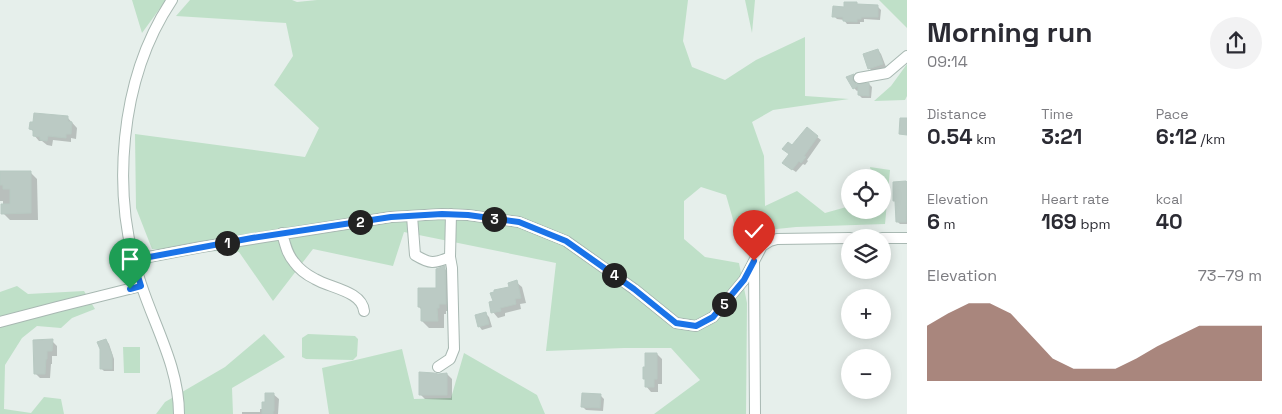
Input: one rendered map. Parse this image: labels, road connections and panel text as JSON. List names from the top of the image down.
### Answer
{
  "page": {
    "heading": ["Morning run", "09:14"],
    "stats": [
      ["Distance", "0.54 km"],
      ["Time", "3:21"],
      ["Pace", "6:12 /km"],
      ["Elevation", "6 m"],
      ["Heart rate", "169 bpm"],
      ["kcal", "40"]
    ],
    "map_buttons": ["+", "−"],
    "pins": [
      "3",
      "2",
      "1",
      "4",
      "5"
    ],
    "chart": ["Elevation", "73–79 m"]
  }
}
